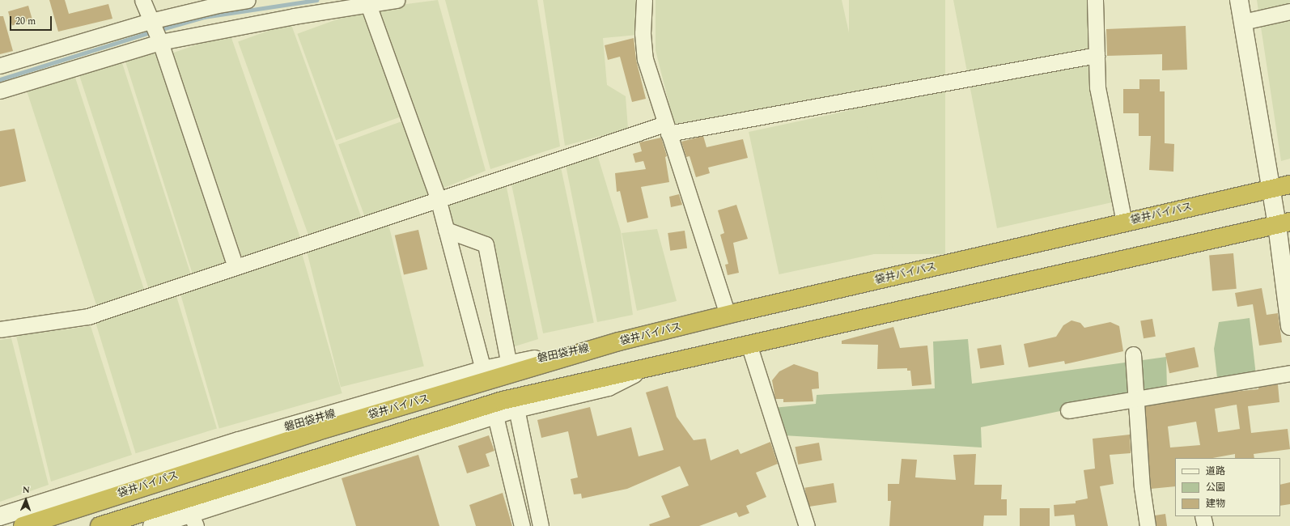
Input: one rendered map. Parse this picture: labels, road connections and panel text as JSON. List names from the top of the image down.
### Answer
{
  "streets": {
    "highway": ["袋井バイパス"],
    "main road": ["磐田袋井線"]
  },
  "crossings": [
    ["袋井バイパス", "磐田袋井線"]
  ],
  "legend": ["道路", "公園", "建物"],
  "scale_bar": "20 m",
  "north": "top"
}
